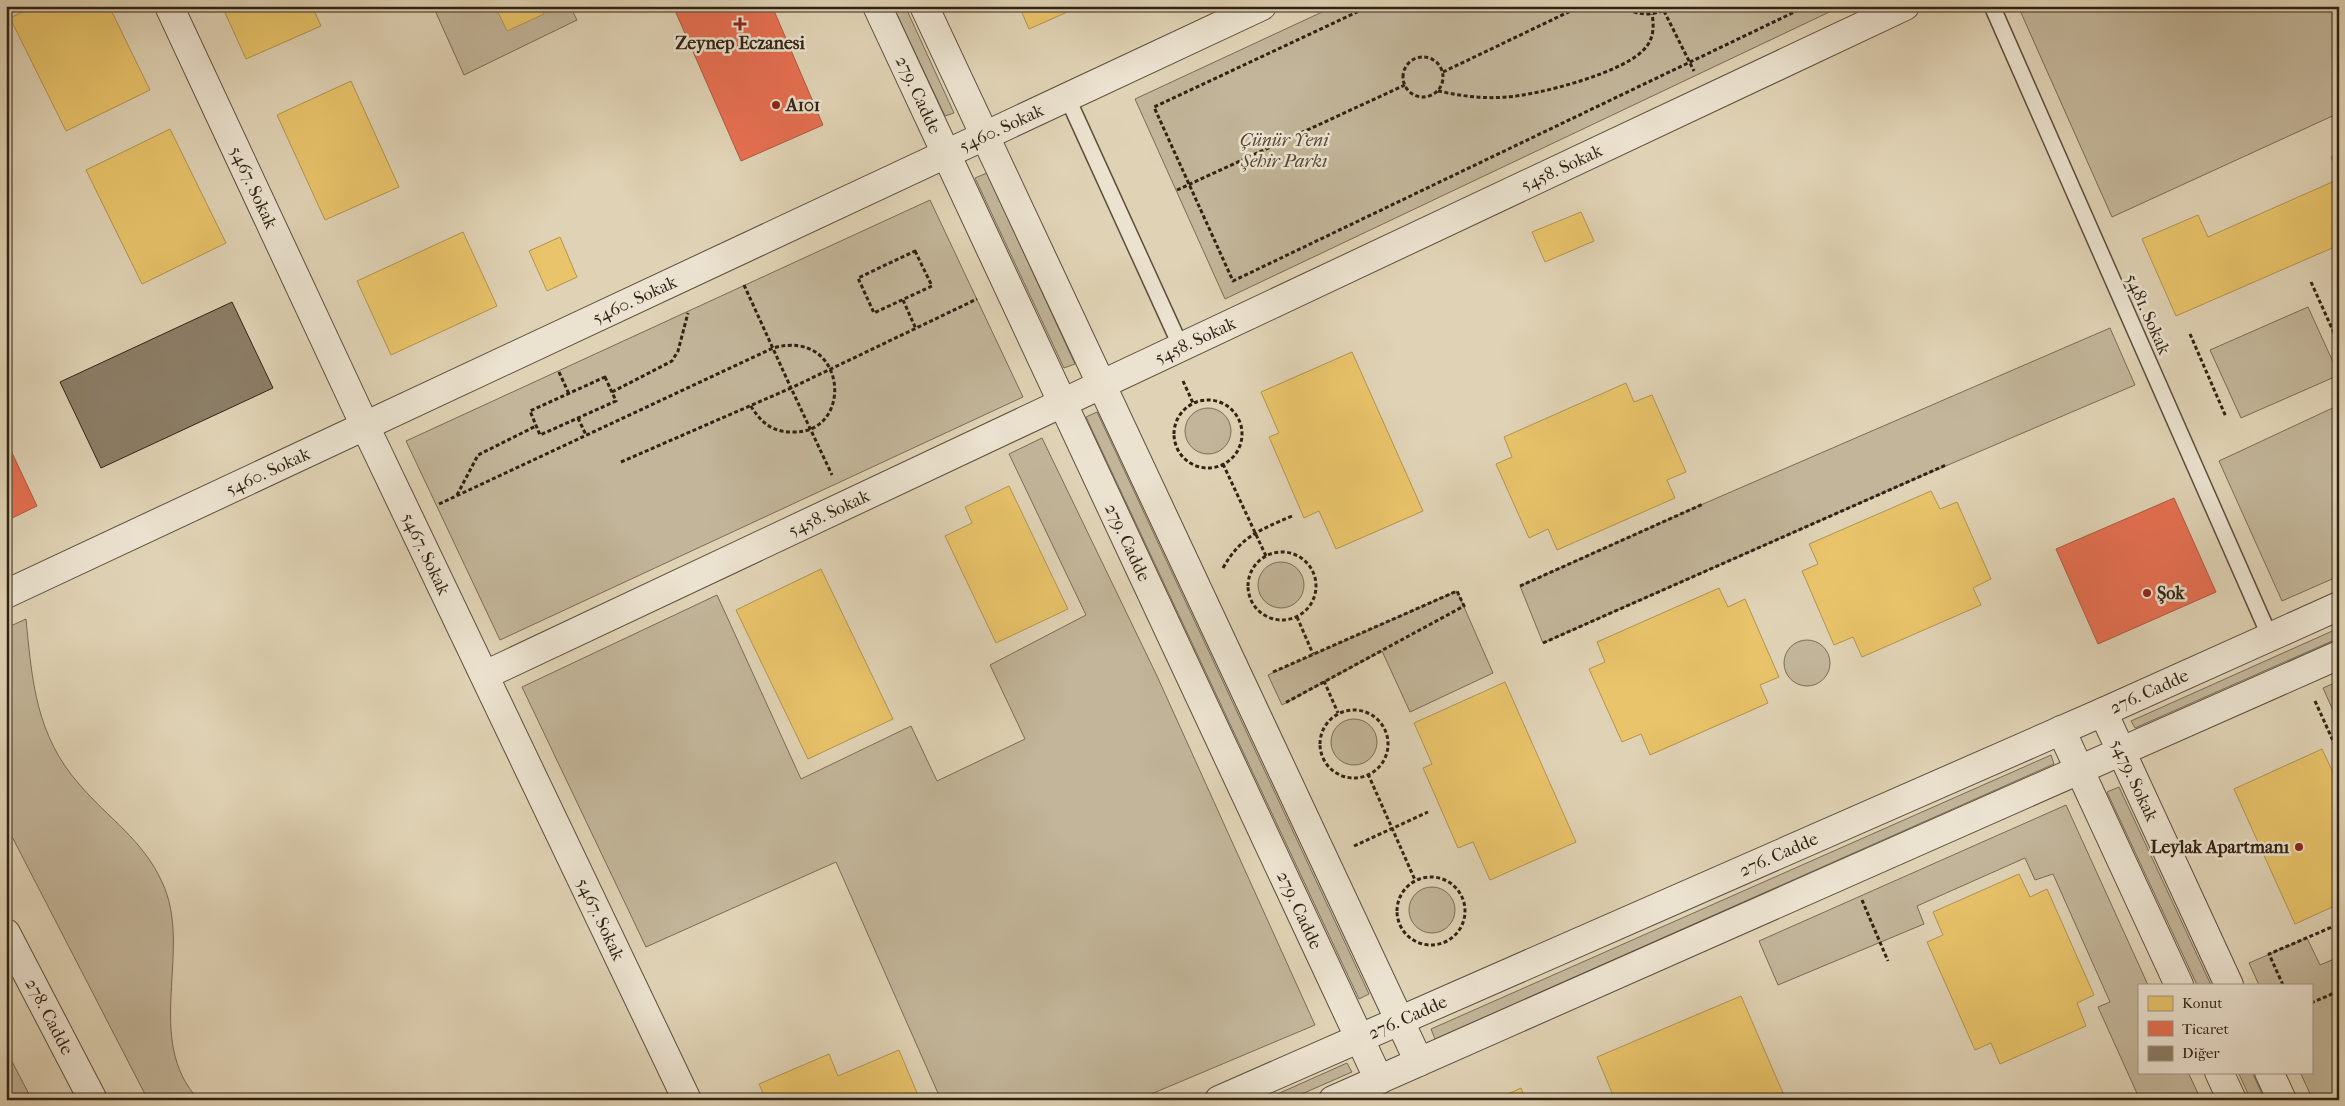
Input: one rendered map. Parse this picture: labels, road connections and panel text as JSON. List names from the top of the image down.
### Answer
{
  "streets": {
    "street": [
      "279. Cadde",
      "5460. Sokak",
      "5458. Sokak",
      "5467. Sokak",
      "276. Cadde",
      "5479. Sokak",
      "278. Cadde"
    ],
    "lane": ["5481. Sokak"]
  },
  "crossings": [
    ["279. Cadde", "5460. Sokak"],
    ["279. Cadde", "5458. Sokak"],
    ["279. Cadde", "276. Cadde"],
    ["5460. Sokak", "5467. Sokak"],
    ["5458. Sokak", "5467. Sokak"],
    ["5481. Sokak", "276. Cadde"],
    ["276. Cadde", "5479. Sokak"]
  ],
  "parks": ["Çünür Yeni Şehir Parkı"],
  "places": {
    "health": ["Zeynep Eczanesi"],
    "other": ["A101", "Şok", "Leylak Apartmanı"]
  },
  "legend": ["Konut", "Ticaret", "Diğer"]
}
